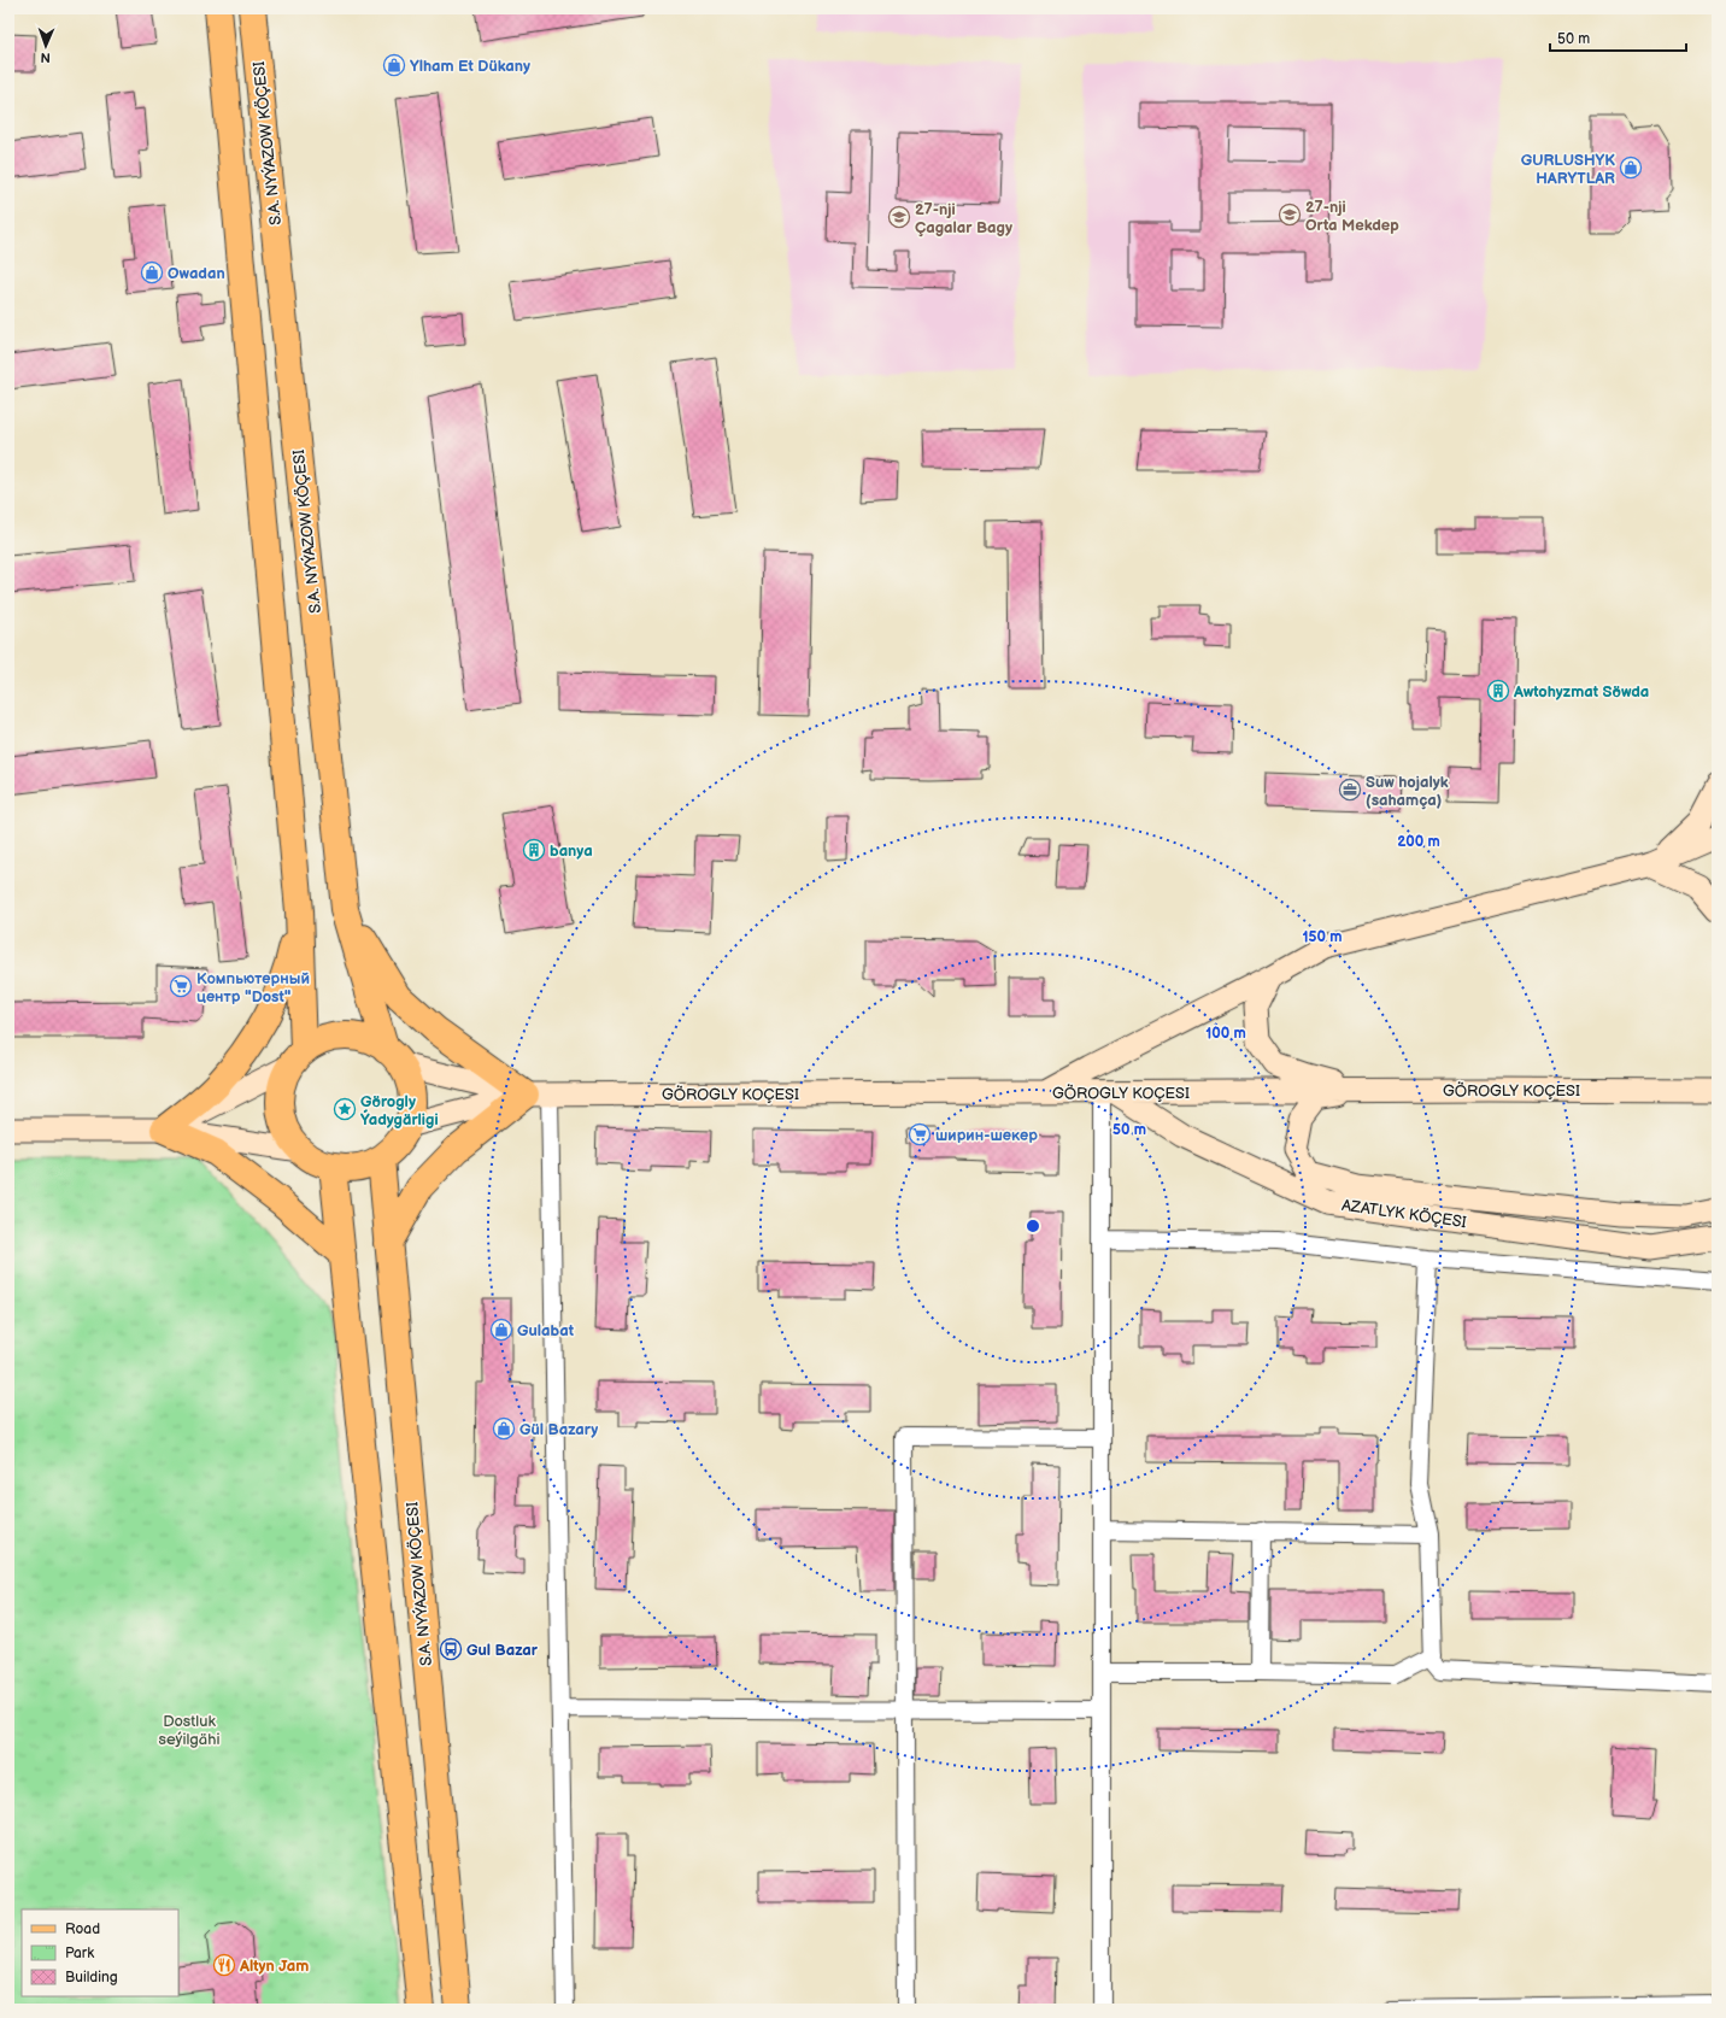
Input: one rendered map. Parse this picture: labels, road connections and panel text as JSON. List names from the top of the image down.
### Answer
{
  "streets": {
    "main road": ["S.A. NYÝAZOW KÖÇESI"],
    "street": ["GÖROGLY KOÇESI", "AZATLYK KÖÇESI"]
  },
  "crossings": [
    ["GÖROGLY KOÇESI", "AZATLYK KÖÇESI"]
  ],
  "parks": ["Dostluk seýilgähi"],
  "places": {
    "shop": [
      "Ylham Et Dükany",
      "GURLUSHYK HARYTLAR",
      "Owadan",
      "Gulabat",
      "Gül Bazary"
    ],
    "school or university": ["27-nji Orta Mekdep", "27-nji Çagalar Bagy"],
    "building": ["Awtohyzmat Söwda", "banya"],
    "office": ["Suw hojalyk (sahamça)"],
    "supermarket": ["Компьютерный центр \"Dost\"", "ширин-шекер"],
    "place": ["Görogly Ýadygärligi"],
    "bus stop": ["Gul Bazar"],
    "restaurant": ["Altyn Jam"]
  },
  "legend": ["Road", "Park", "Building"],
  "scale_bar": "50 m",
  "north": "bottom",
  "rings": [
    "200 m",
    "150 m",
    "100 m",
    "50 m"
  ]
}
